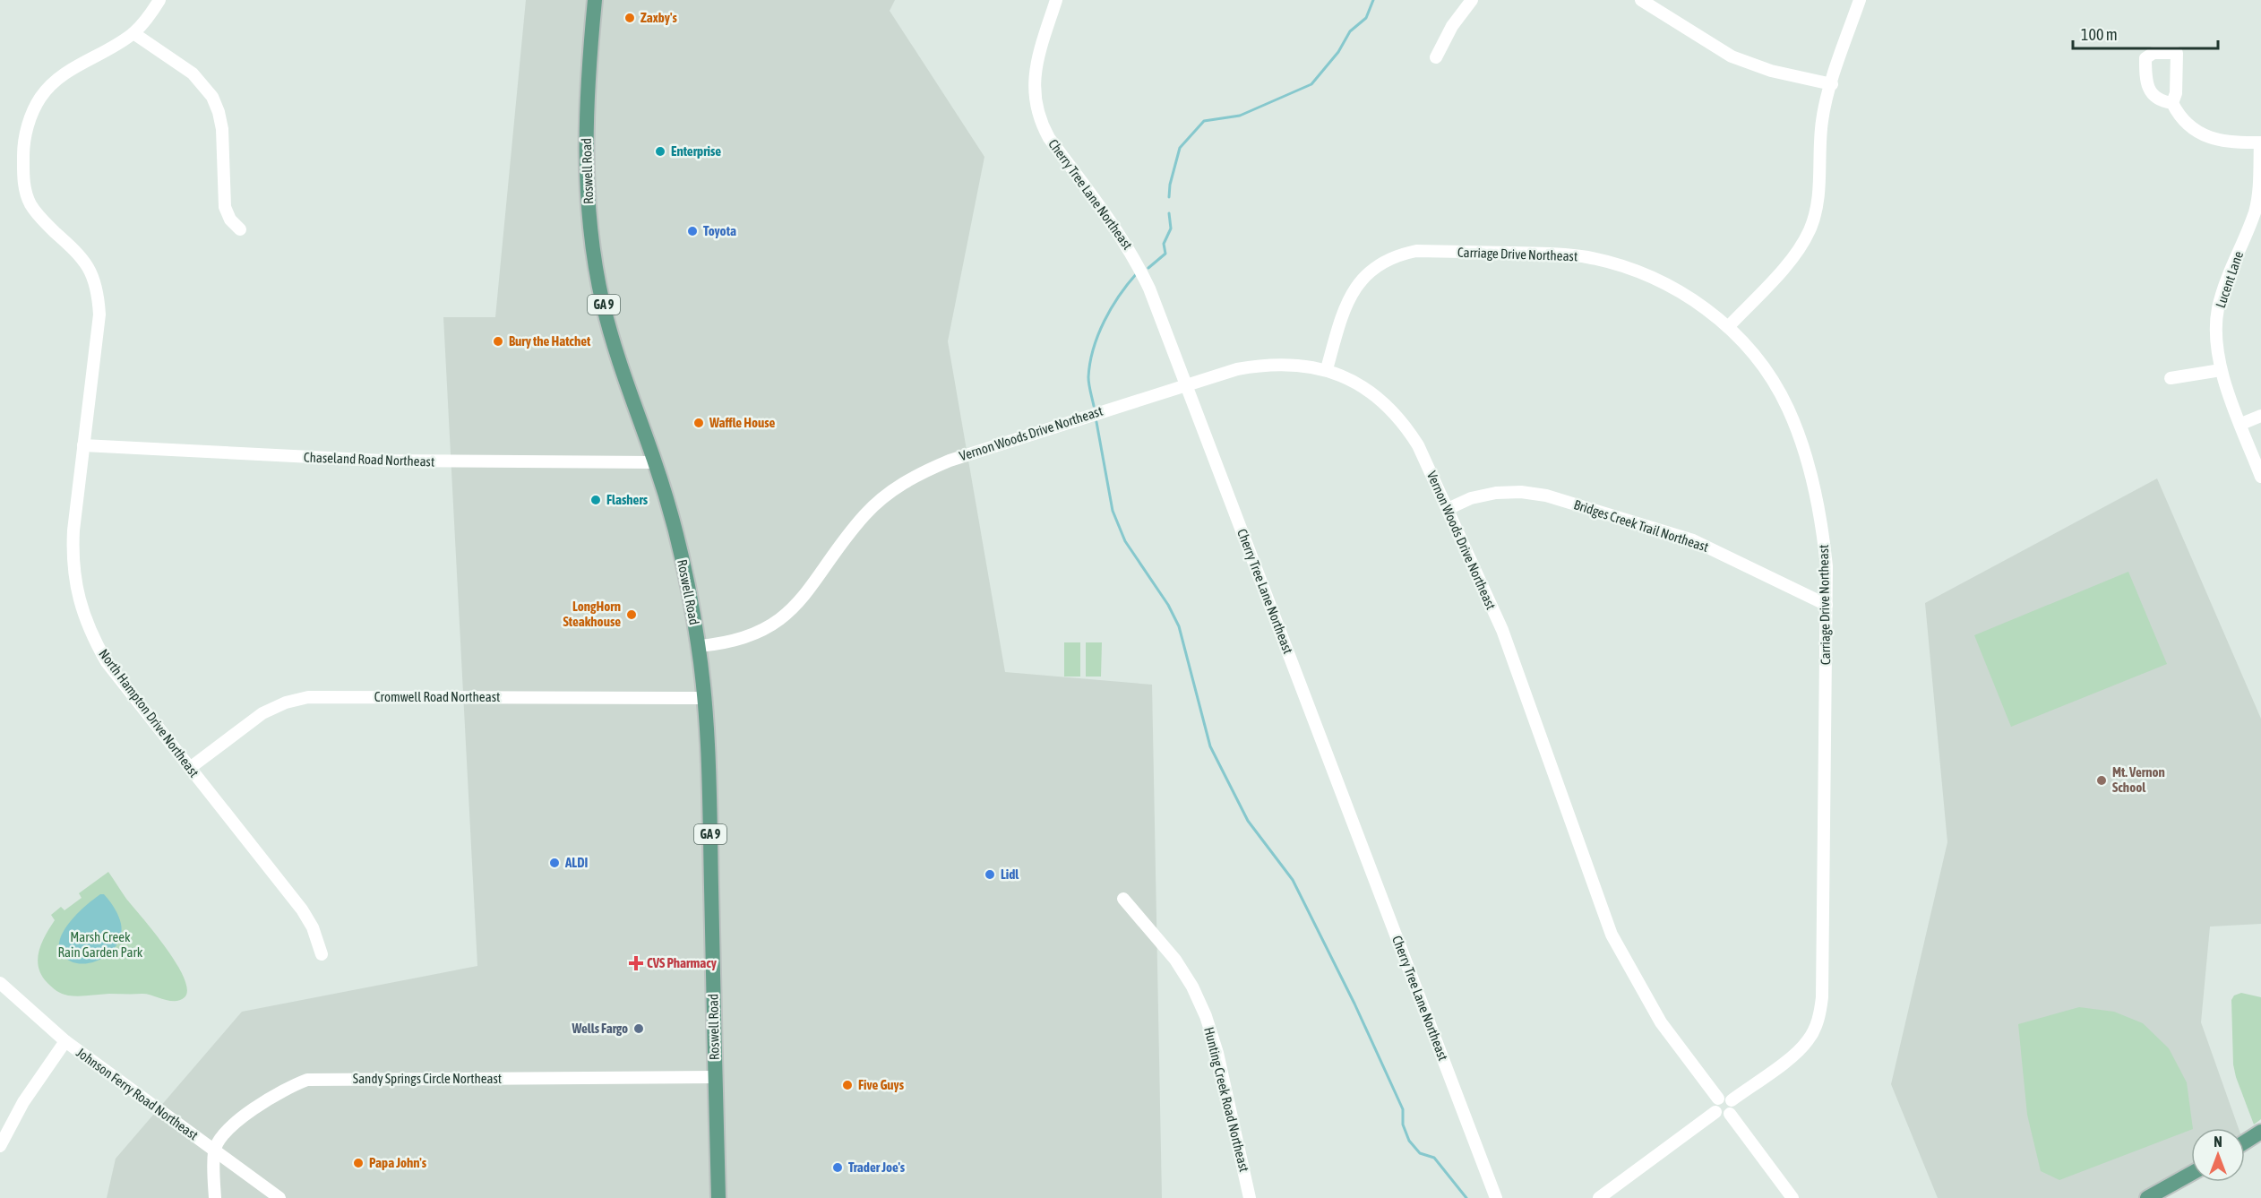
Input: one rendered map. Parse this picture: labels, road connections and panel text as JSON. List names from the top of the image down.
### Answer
{
  "streets": {
    "main road": ["Roswell Road", "GA 9"],
    "street": [
      "Cherry Tree Lane Northeast",
      "Carriage Drive Northeast",
      "Lucent Lane",
      "Vernon Woods Drive Northeast",
      "Chaseland Road Northeast",
      "Bridges Creek Trail Northeast",
      "Cromwell Road Northeast",
      "North Hampton Drive Northeast",
      "Sandy Springs Circle Northeast",
      "Johnson Ferry Road Northeast",
      "Hunting Creek Road Northeast"
    ]
  },
  "crossings": [
    ["Roswell Road", "Vernon Woods Drive Northeast"],
    ["Roswell Road", "Chaseland Road Northeast"],
    ["Roswell Road", "Cromwell Road Northeast"],
    ["Roswell Road", "Sandy Springs Circle Northeast"],
    ["Cherry Tree Lane Northeast", "Vernon Woods Drive Northeast"],
    ["Carriage Drive Northeast", "Vernon Woods Drive Northeast"],
    ["Carriage Drive Northeast", "Bridges Creek Trail Northeast"],
    ["Vernon Woods Drive Northeast", "Bridges Creek Trail Northeast"],
    ["Chaseland Road Northeast", "North Hampton Drive Northeast"],
    ["Cromwell Road Northeast", "North Hampton Drive Northeast"],
    ["Sandy Springs Circle Northeast", "Johnson Ferry Road Northeast"]
  ],
  "parks": ["Marsh Creek Rain Garden Park"],
  "places": {
    "other": [
      "Zaxby's",
      "Enterprise",
      "Toyota",
      "Bury the Hatchet",
      "Waffle House",
      "Flashers",
      "LongHorn Steakhouse",
      "Mt. Vernon School",
      "ALDI",
      "Lidl",
      "Wells Fargo",
      "Five Guys",
      "Papa John's",
      "Trader Joe's"
    ],
    "health": ["CVS Pharmacy"]
  },
  "scale_bar": "100 m",
  "north": "top"
}
